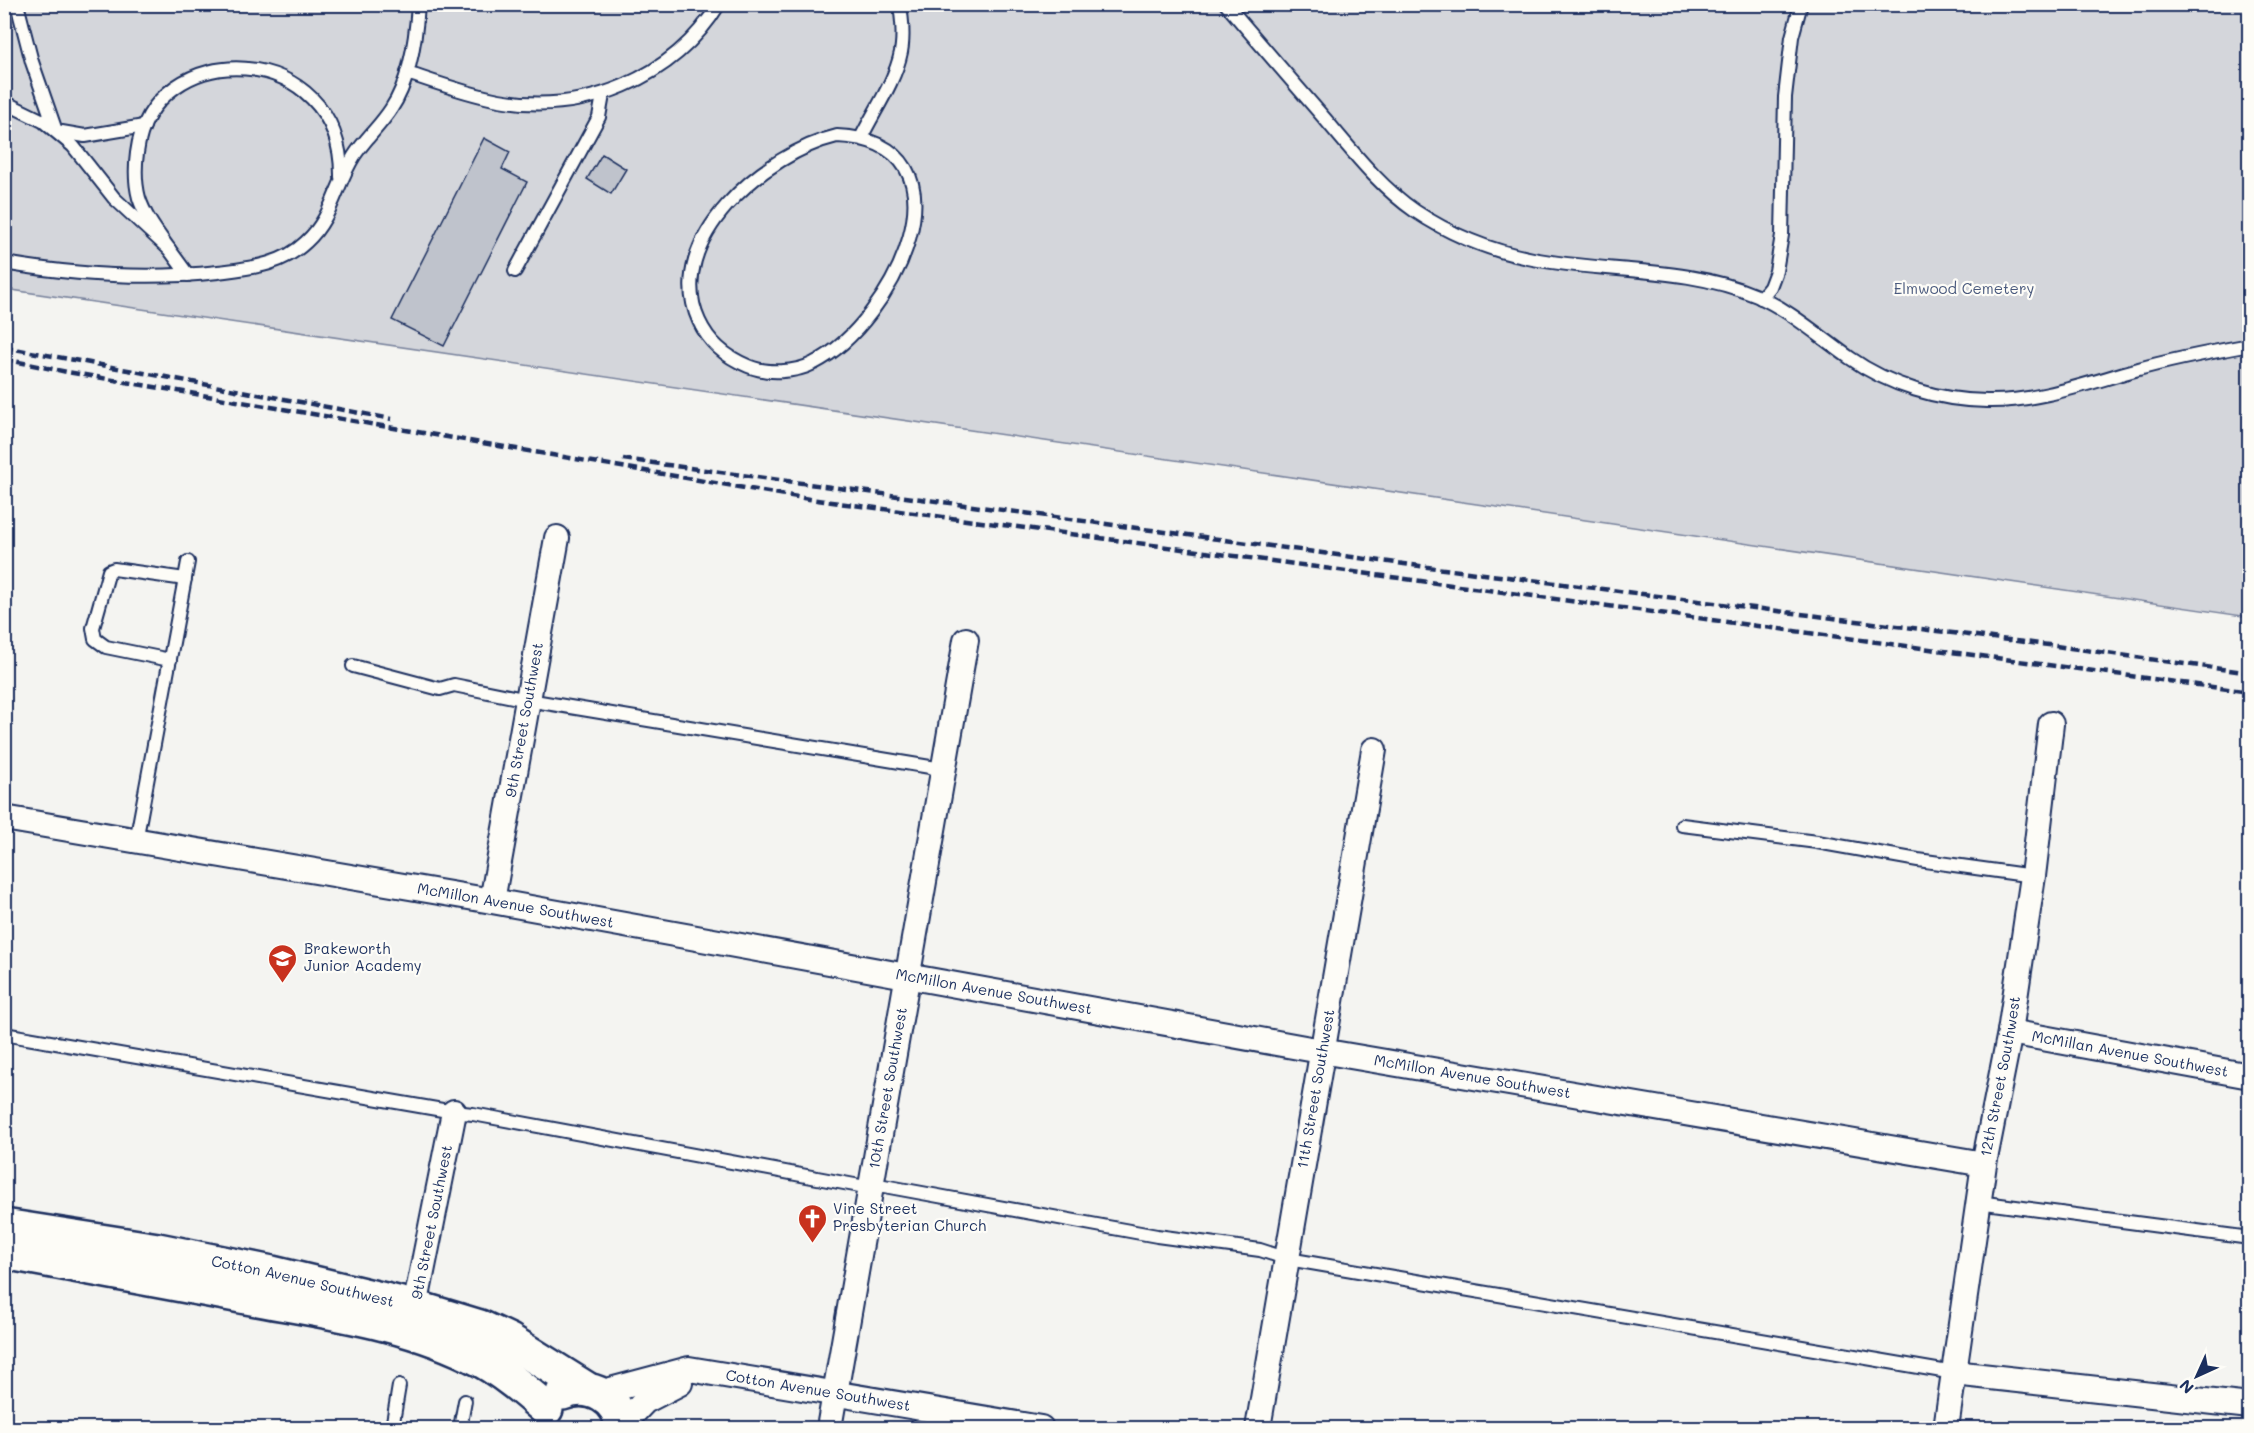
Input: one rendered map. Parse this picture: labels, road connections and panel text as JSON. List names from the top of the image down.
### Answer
{
  "streets": {
    "street": [
      "9th Street Southwest",
      "McMillon Avenue Southwest",
      "McMillan Avenue Southwest",
      "12th Street Southwest",
      "10th Street Southwest",
      "11th Street Southwest",
      "Cotton Avenue Southwest"
    ]
  },
  "crossings": [
    ["9th Street Southwest", "McMillon Avenue Southwest"],
    ["9th Street Southwest", "Cotton Avenue Southwest"],
    ["McMillon Avenue Southwest", "12th Street Southwest"],
    ["McMillon Avenue Southwest", "10th Street Southwest"],
    ["McMillon Avenue Southwest", "11th Street Southwest"],
    ["McMillan Avenue Southwest", "12th Street Southwest"],
    ["10th Street Southwest", "Cotton Avenue Southwest"]
  ],
  "parks": ["Elmwood Cemetery"],
  "places": {
    "school or university": ["Brakeworth Junior Academy"],
    "church": ["Vine Street Presbyterian Church"]
  },
  "north": "bottom left"
}
